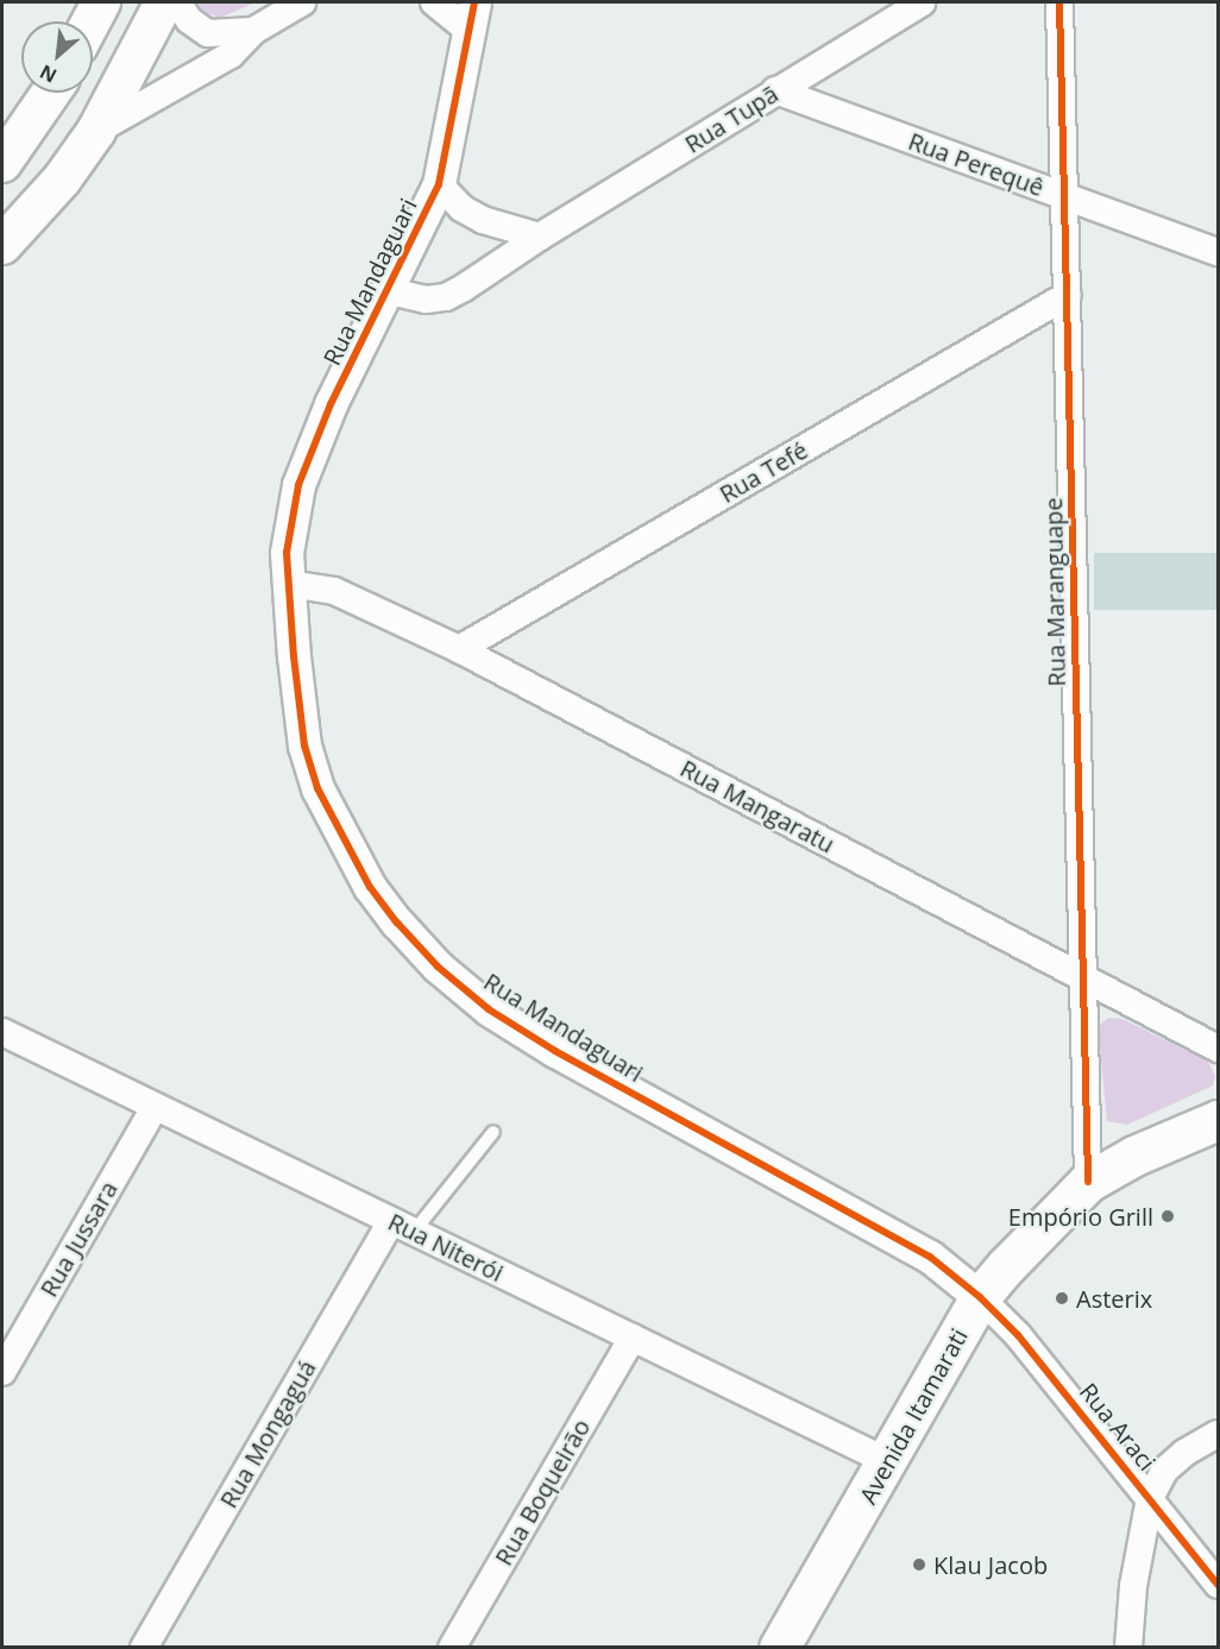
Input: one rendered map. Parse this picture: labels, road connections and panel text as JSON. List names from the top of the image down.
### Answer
{
  "streets": {
    "main road": ["Avenida Itamarati"],
    "street": [
      "Rua Tupã",
      "Rua Perequê",
      "Rua Mandaguari",
      "Rua Tefé",
      "Rua Maranguape",
      "Rua Mangaratu",
      "Rua Jussara",
      "Rua Niterói",
      "Rua Araci",
      "Rua Mongaguá",
      "Rua Boqueirão"
    ]
  },
  "crossings": [
    ["Rua Tupã", "Rua Perequê"],
    ["Rua Tupã", "Rua Mandaguari"],
    ["Rua Perequê", "Rua Maranguape"],
    ["Rua Mandaguari", "Rua Mangaratu"],
    ["Rua Mandaguari", "Avenida Itamarati"],
    ["Rua Mandaguari", "Rua Araci"],
    ["Rua Tefé", "Rua Maranguape"],
    ["Rua Tefé", "Rua Mangaratu"],
    ["Rua Maranguape", "Rua Mangaratu"],
    ["Rua Maranguape", "Avenida Itamarati"],
    ["Rua Jussara", "Rua Niterói"],
    ["Rua Niterói", "Avenida Itamarati"],
    ["Rua Niterói", "Rua Mongaguá"],
    ["Rua Niterói", "Rua Boqueirão"],
    ["Avenida Itamarati", "Rua Araci"]
  ],
  "places": ["Empório Grill", "Asterix", "Klau Jacob"],
  "north": "bottom left"
}
